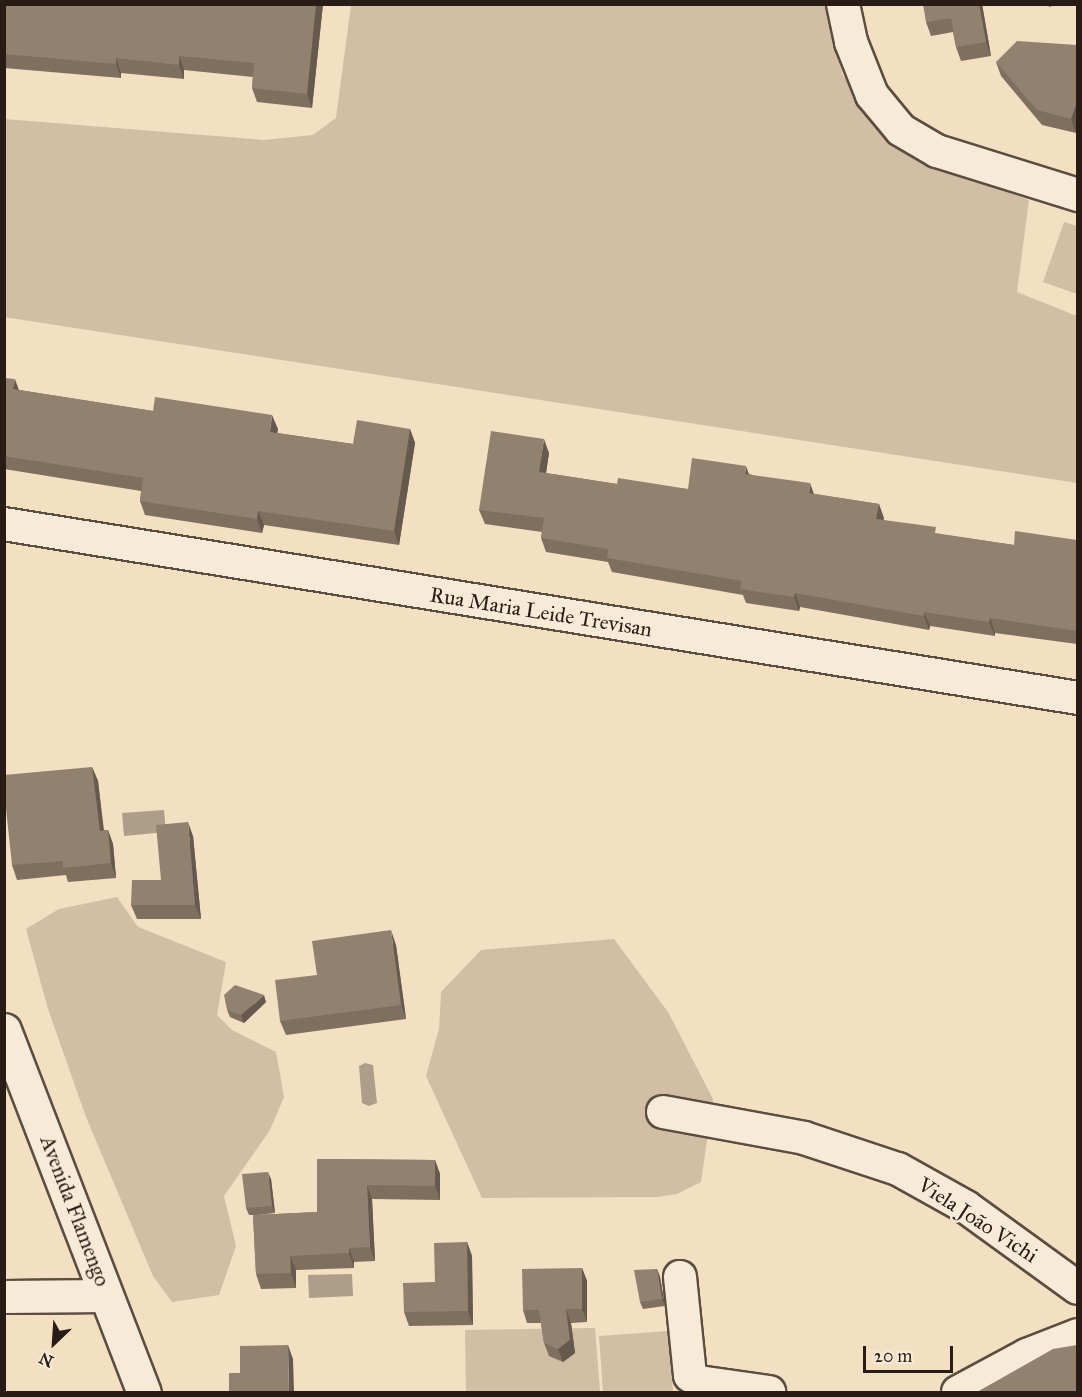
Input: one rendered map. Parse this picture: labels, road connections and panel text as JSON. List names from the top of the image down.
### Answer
{
  "streets": {
    "street": ["Rua Maria Leide Trevisan", "Avenida Flamengo", "Viela João Vichi"]
  },
  "scale_bar": "20 m",
  "north": "bottom left"
}
